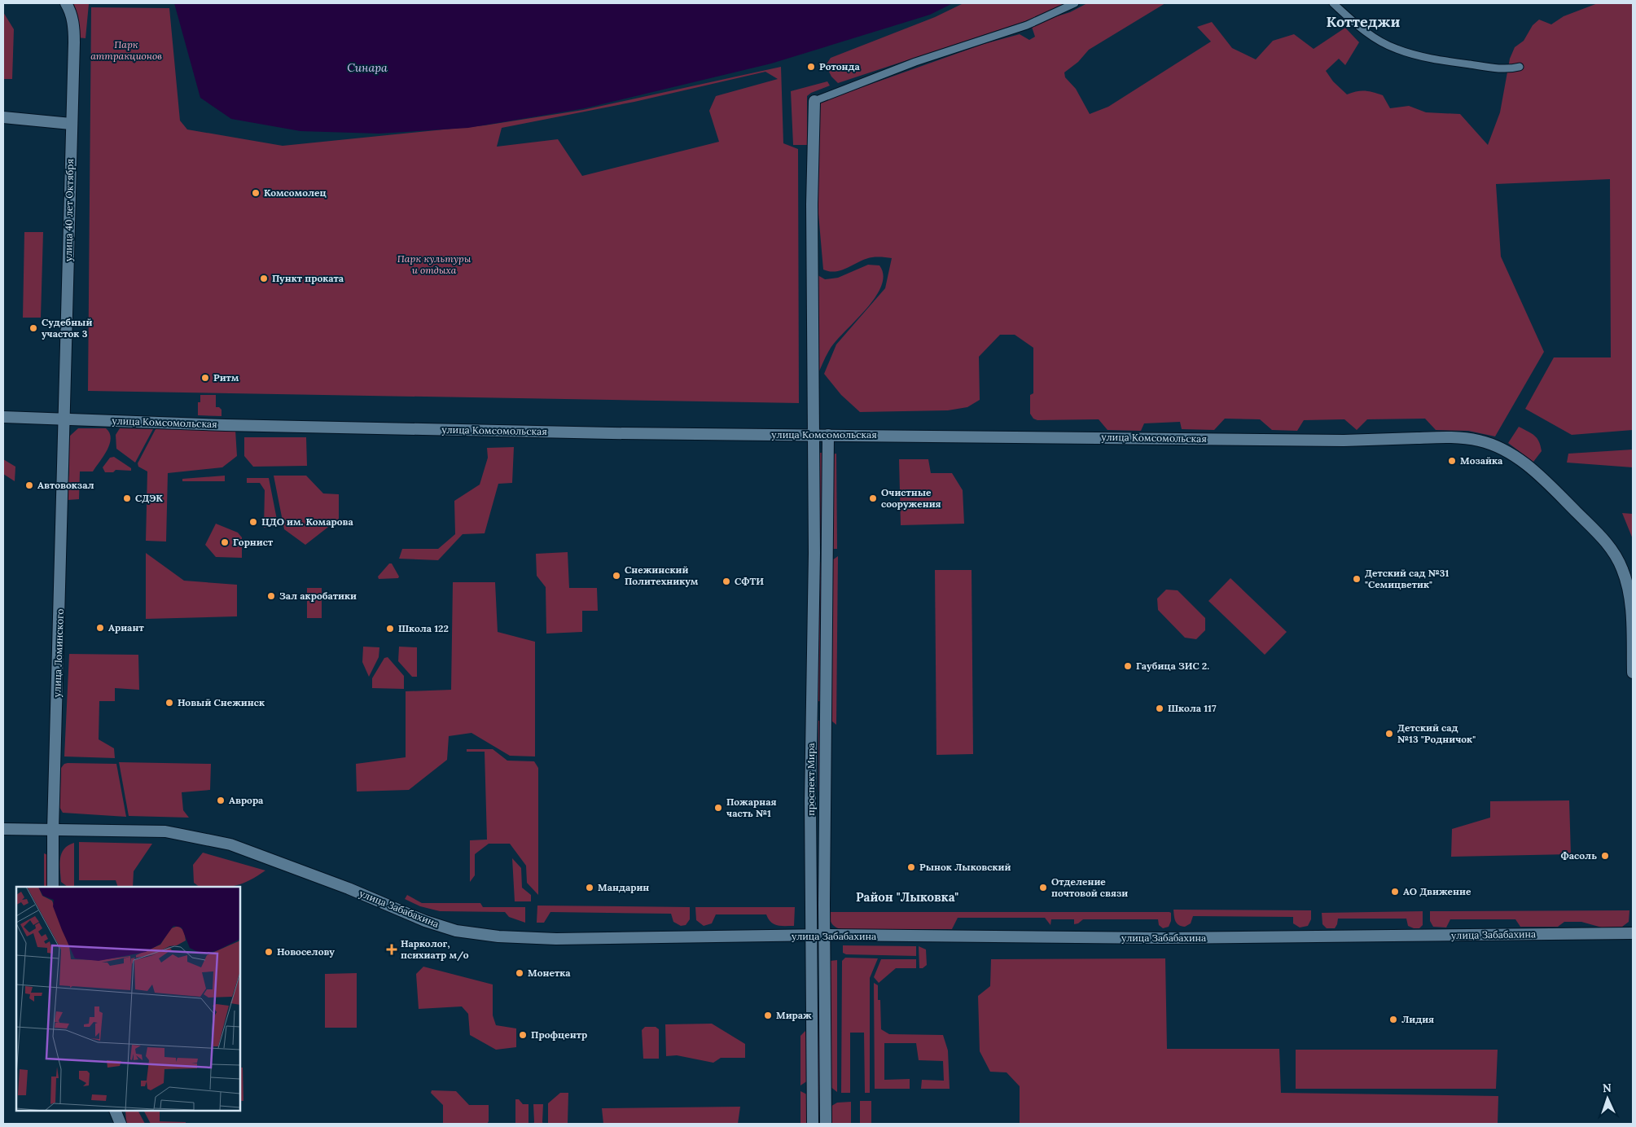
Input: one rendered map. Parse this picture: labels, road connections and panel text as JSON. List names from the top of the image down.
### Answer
{
  "streets": {
    "street": [
      "улица 40 лет Октября",
      "улица Комсомольская",
      "улица Ломинского",
      "проспект Мира",
      "улица Забабахина"
    ]
  },
  "crossings": [
    ["улица 40 лет Октября", "улица Комсомольская"],
    ["улица 40 лет Октября", "улица Ломинского"],
    ["улица Комсомольская", "улица Ломинского"],
    ["улица Комсомольская", "проспект Мира"],
    ["улица Ломинского", "улица Забабахина"],
    ["проспект Мира", "улица Забабахина"]
  ],
  "districts": ["Коттеджи", "Район \"Лыковка\""],
  "water": ["Синара"],
  "parks": ["Парк аттракционов", "Парк культуры и отдыха"],
  "places": {
    "other": [
      "Ротонда",
      "Комсомолец",
      "Пункт проката",
      "Судебный участок 3",
      "Ритм",
      "Мозайка",
      "Автовокзал",
      "СДЭК",
      "Очистные сооружения",
      "ЦДО им. Комарова",
      "Горнист",
      "Снежинский Политехникум",
      "Детский сад №31 \"Семицветик\"",
      "СФТИ",
      "Зал акробатики",
      "Ариант",
      "Школа 122",
      "Гаубица ЗИС 2.",
      "Новый Снежинск",
      "Школа 117",
      "Детский сад №13 \"Родничок\"",
      "Аврора",
      "Пожарная часть №1",
      "Фасоль",
      "Рынок Лыковский",
      "Мандарин",
      "Отделение почтовой связи",
      "АО Движение",
      "Новоселову",
      "Монетка",
      "Мираж",
      "Лидия",
      "Профцентр"
    ],
    "health": ["Нарколог, психиатр м/о"]
  },
  "north": "top"
}
